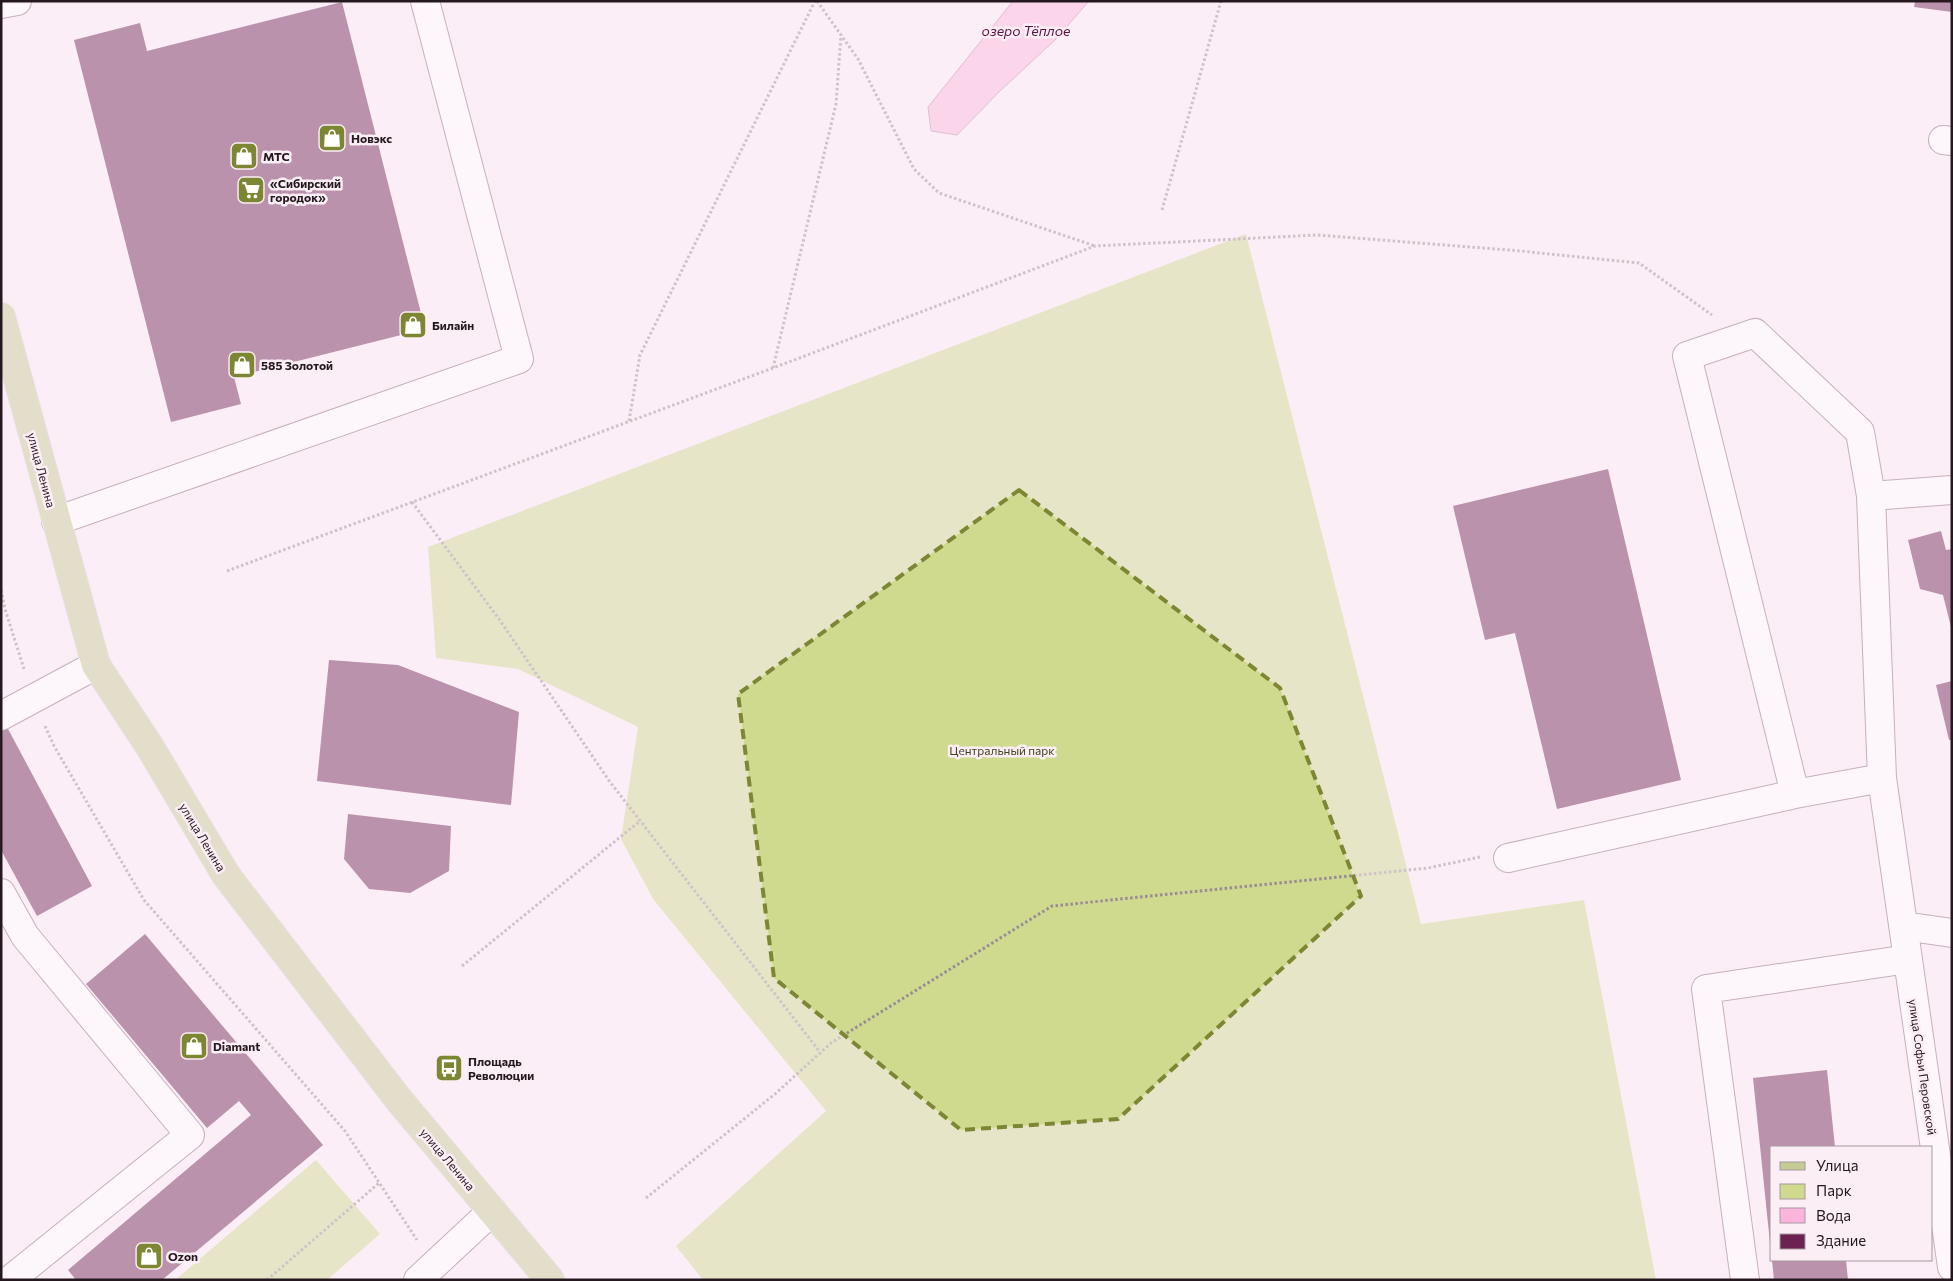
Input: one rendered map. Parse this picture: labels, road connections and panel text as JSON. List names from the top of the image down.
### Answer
{
  "streets": {
    "main road": ["улица Ленина"],
    "street": ["улица Софьи Перовской"]
  },
  "water": ["озеро Тёплое"],
  "parks": ["Центральный парк"],
  "places": {
    "shop": [
      "Новэкс",
      "МТС",
      "Билайн",
      "585 Золотой",
      "Diamant",
      "Ozon"
    ],
    "supermarket": ["«Сибирский городок»"],
    "bus stop": ["Площадь Революции"]
  },
  "legend": [
    "Улица",
    "Парк",
    "Вода",
    "Здание"
  ]
}
